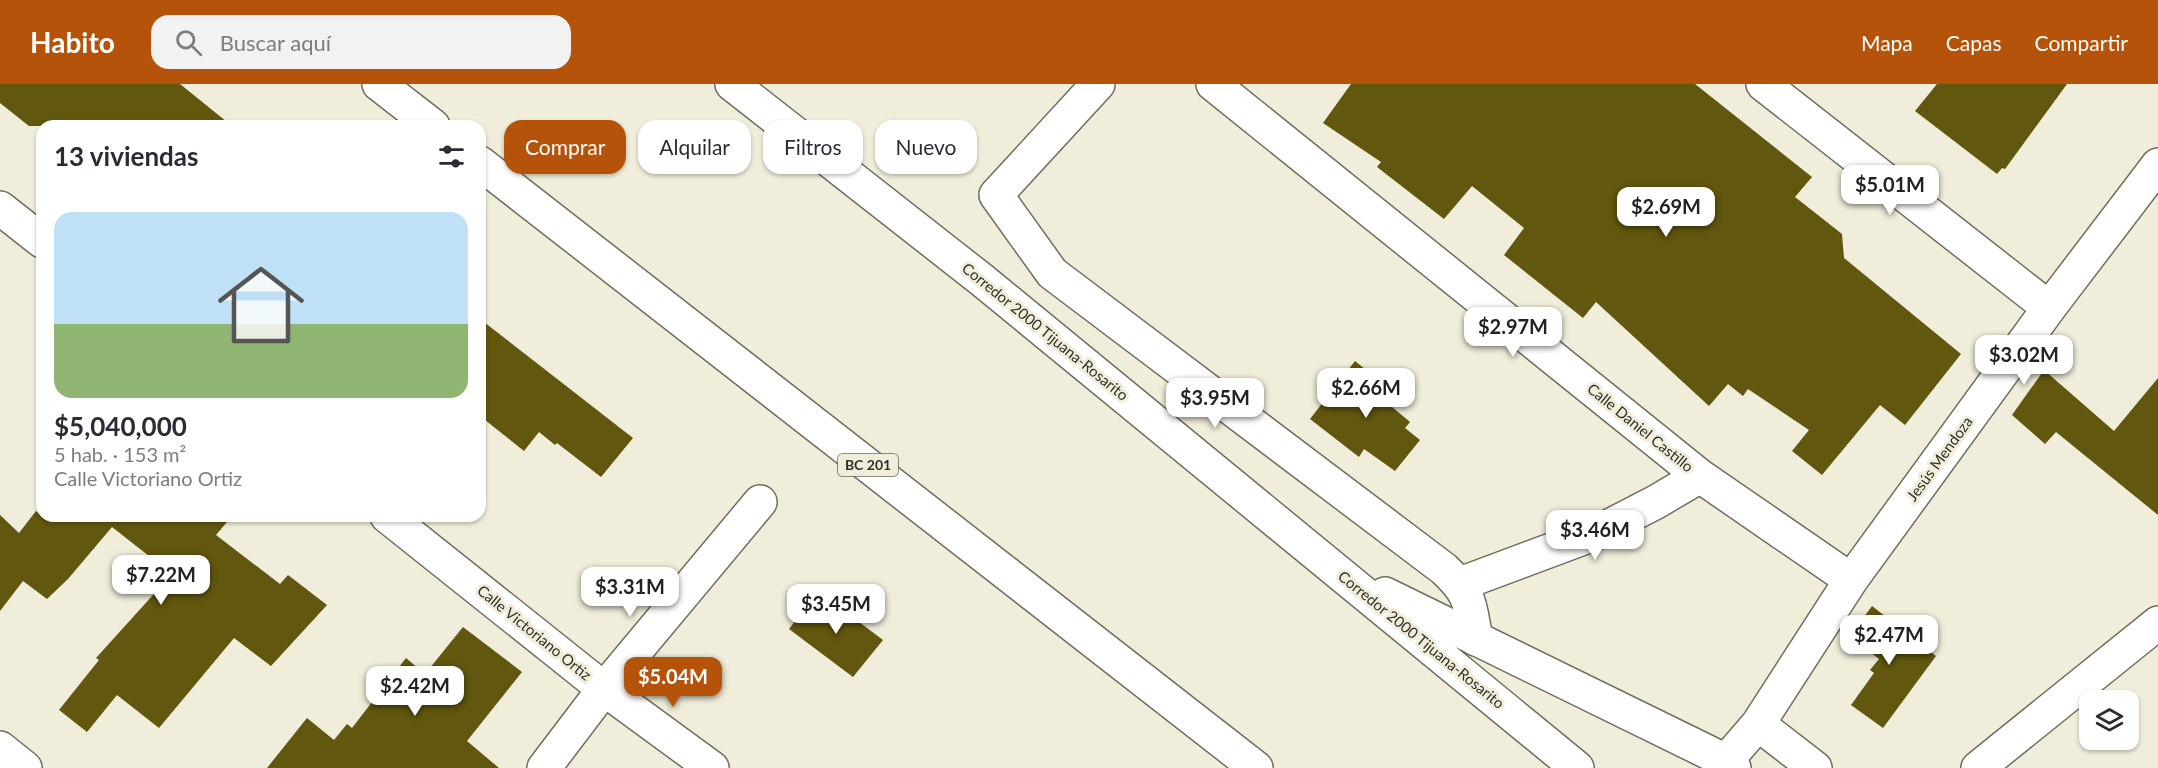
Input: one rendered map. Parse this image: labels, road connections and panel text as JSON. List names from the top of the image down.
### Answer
{
  "streets": {
    "main road": [
      "Corredor 2000 Tijuana-Rosarito",
      "Calle Daniel Castillo",
      "Jesús Mendoza",
      "BC 201",
      "Calle Victoriano Ortiz"
    ]
  },
  "crossings": [
    ["Calle Daniel Castillo", "Jesús Mendoza"]
  ],
  "page": {
    "header": "Habito",
    "search": "Buscar aquí",
    "nav": ["Mapa", "Capas", "Compartir"],
    "chip": [
      "Comprar",
      "Alquilar",
      "Filtros",
      "Nuevo"
    ],
    "heading": "13 viviendas",
    "price": [
      "$5.01M",
      "$2.69M",
      "$2.97M",
      "$3.02M",
      "$2.66M",
      "$3.95M",
      "$3.46M",
      "$7.22M",
      "$3.31M",
      "$3.45M",
      "$2.47M",
      "$5.04M",
      "$2.42M"
    ],
    "list": [
      {
        "name": "$5,040,000",
        "note": "5 hab. · 153 m² · Calle Victoriano Ortiz"
      }
    ]
  }
}
